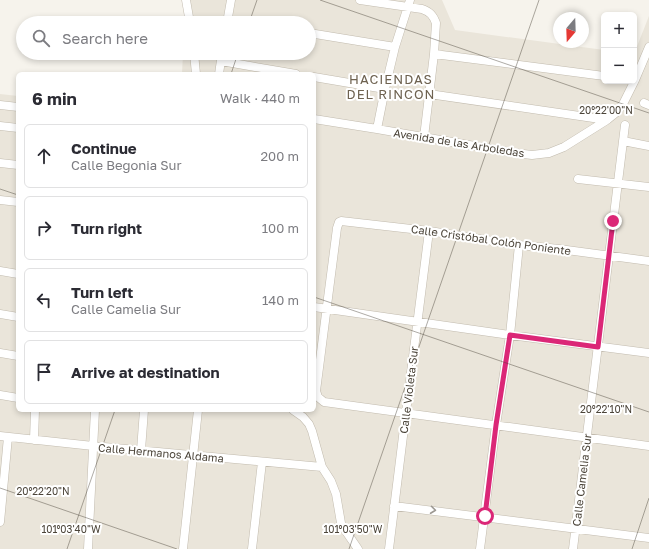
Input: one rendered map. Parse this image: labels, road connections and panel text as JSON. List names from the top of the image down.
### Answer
{
  "streets": {
    "street": [
      "Avenida de las Arboledas",
      "Calle Cristóbal Colón Poniente",
      "Calle Violeta Sur",
      "Calle Hermanos Aldama",
      "Calle Camelia Sur"
    ]
  },
  "crossings": [
    ["Calle Cristóbal Colón Poniente", "Calle Violeta Sur"],
    ["Calle Cristóbal Colón Poniente", "Calle Camelia Sur"]
  ],
  "districts": ["HACIENDAS DEL RINCON"],
  "north": "bottom",
  "page": {
    "map_buttons": ["+", "−"],
    "search": "Search here",
    "heading": ["6 min", "Walk · 440 m"],
    "list": [
      ["Continue", "Calle Begonia Sur", "200 m"],
      ["Turn right", "100 m"],
      ["Turn left", "Calle Camelia Sur", "140 m"],
      "Arrive at destination"
    ]
  },
  "coordinates": [
    "20°22'00\"N",
    "20°22'10\"N",
    "20°22'20\"N",
    "101°03'40\"W",
    "101°03'50\"W"
  ]
}
